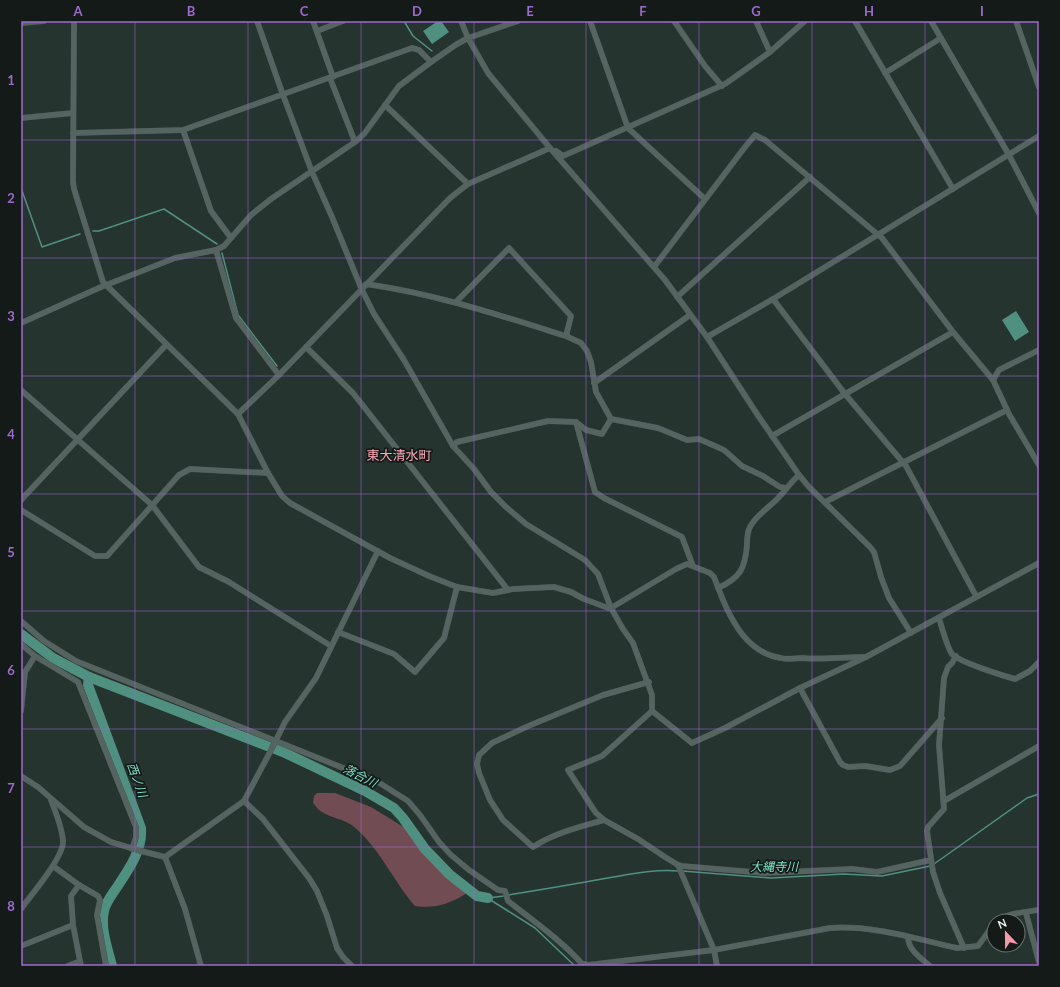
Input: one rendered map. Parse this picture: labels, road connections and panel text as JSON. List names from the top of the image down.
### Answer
{
  "districts": ["東大清水町"],
  "water": ["落合川", "西ノ川", "大縄寺川"],
  "north": "top",
  "grid": {
    "columns": [
      "A",
      "B",
      "C",
      "D",
      "E",
      "F",
      "G",
      "H",
      "I"
    ],
    "rows": [
      "1",
      "2",
      "3",
      "4",
      "5",
      "6",
      "7",
      "8"
    ]
  }
}
